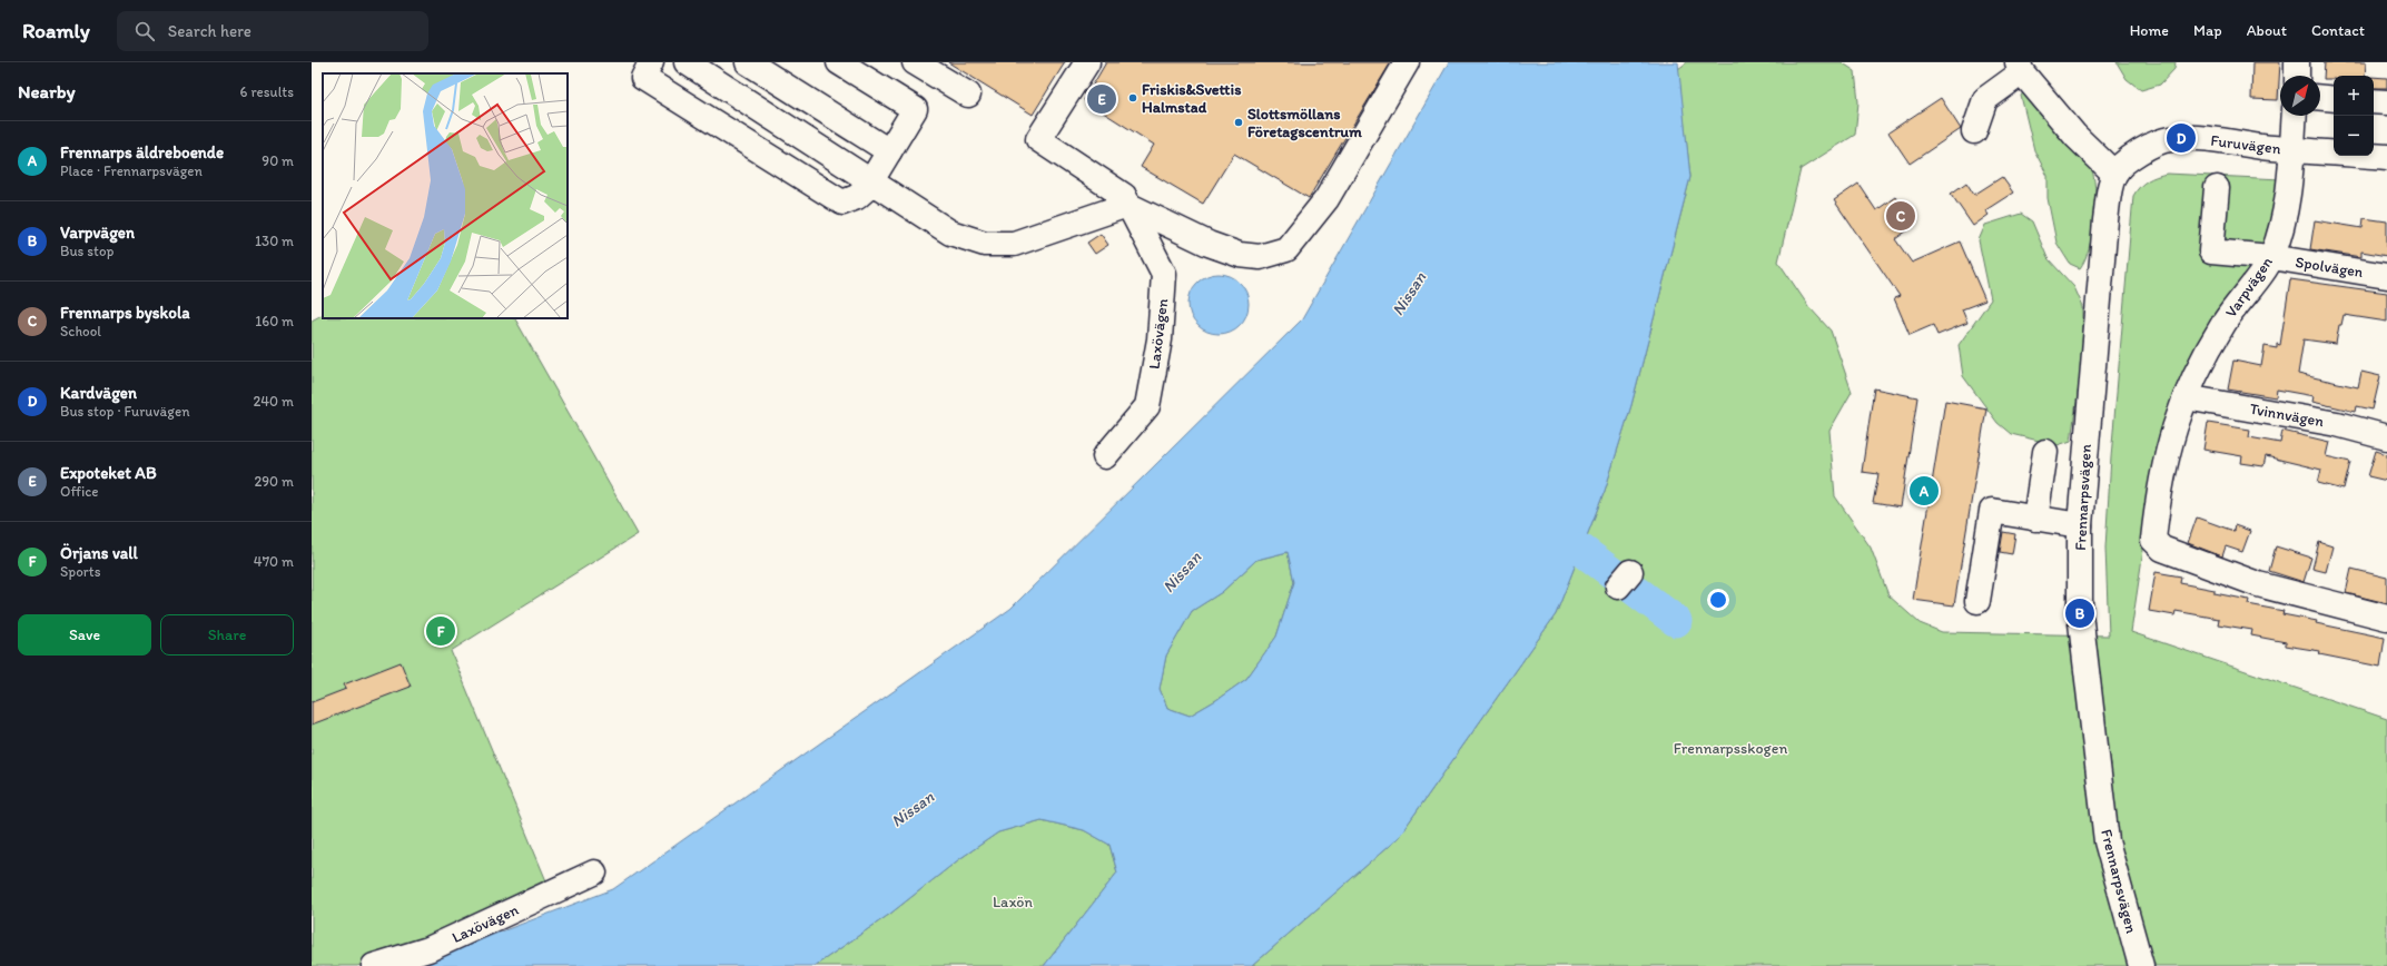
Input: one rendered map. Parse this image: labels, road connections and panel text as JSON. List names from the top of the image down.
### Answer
{
  "streets": {
    "street": [
      "Furuvägen",
      "Spolvägen",
      "Varpvägen",
      "Laxövägen",
      "Tvinnvägen",
      "Frennarpsvägen"
    ]
  },
  "crossings": [
    ["Furuvägen", "Varpvägen"],
    ["Furuvägen", "Frennarpsvägen"],
    ["Spolvägen", "Varpvägen"],
    ["Varpvägen", "Tvinnvägen"]
  ],
  "water": ["Nissan"],
  "parks": ["Frennarpsskogen", "Laxön"],
  "places": ["Friskis&Svettis Halmstad", "Slottsmöllans Företagscentrum"],
  "north": "top right",
  "page": {
    "header": "Roamly",
    "search": "Search here",
    "nav": [
      "Home",
      "Map",
      "About",
      "Contact"
    ],
    "heading": ["Nearby", "6 results"],
    "map_buttons": ["+", "−"],
    "pins": [
      "E",
      "D",
      "C",
      "A",
      "B",
      "F"
    ],
    "list": [
      {
        "mark": "A",
        "name": "Frennarps äldreboende",
        "note": "Place · Frennarpsvägen",
        "value": "90 m"
      },
      {
        "mark": "B",
        "name": "Varpvägen",
        "note": "Bus stop",
        "value": "130 m"
      },
      {
        "mark": "C",
        "name": "Frennarps byskola",
        "note": "School",
        "value": "160 m"
      },
      {
        "mark": "D",
        "name": "Kardvägen",
        "note": "Bus stop · Furuvägen",
        "value": "240 m"
      },
      {
        "mark": "E",
        "name": "Expoteket AB",
        "note": "Office",
        "value": "290 m"
      },
      {
        "mark": "F",
        "name": "Örjans vall",
        "note": "Sports",
        "value": "470 m"
      }
    ],
    "buttons": ["Save", "Share"]
  }
}
